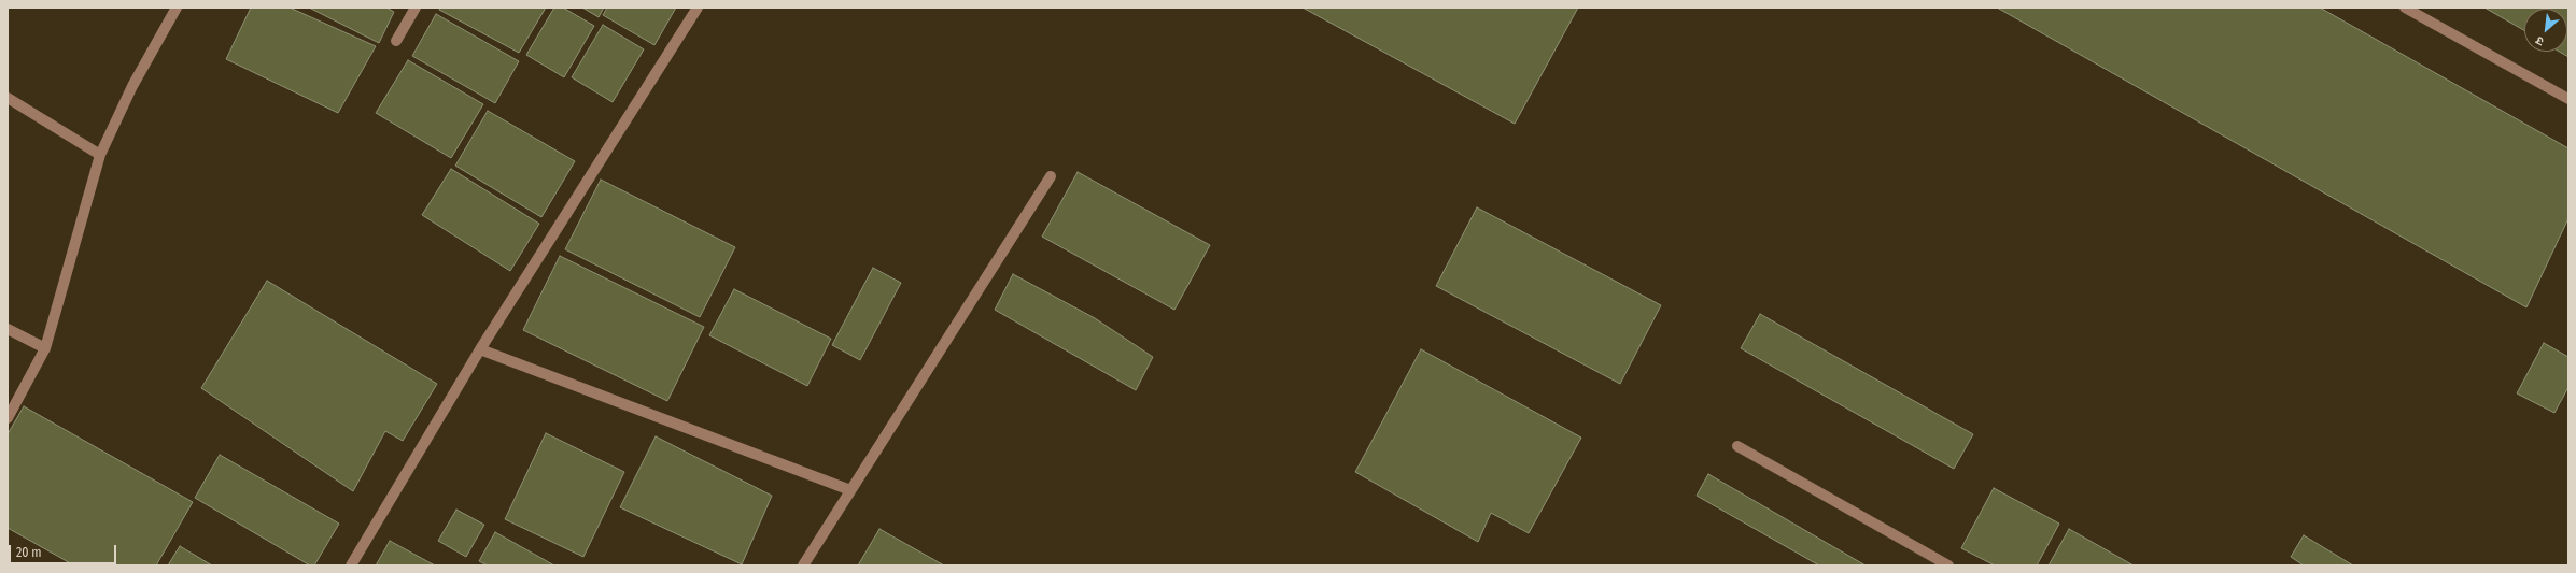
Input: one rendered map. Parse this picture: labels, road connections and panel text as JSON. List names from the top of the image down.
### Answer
{
  "scale_bar": "20 m",
  "north": "bottom left"
}
